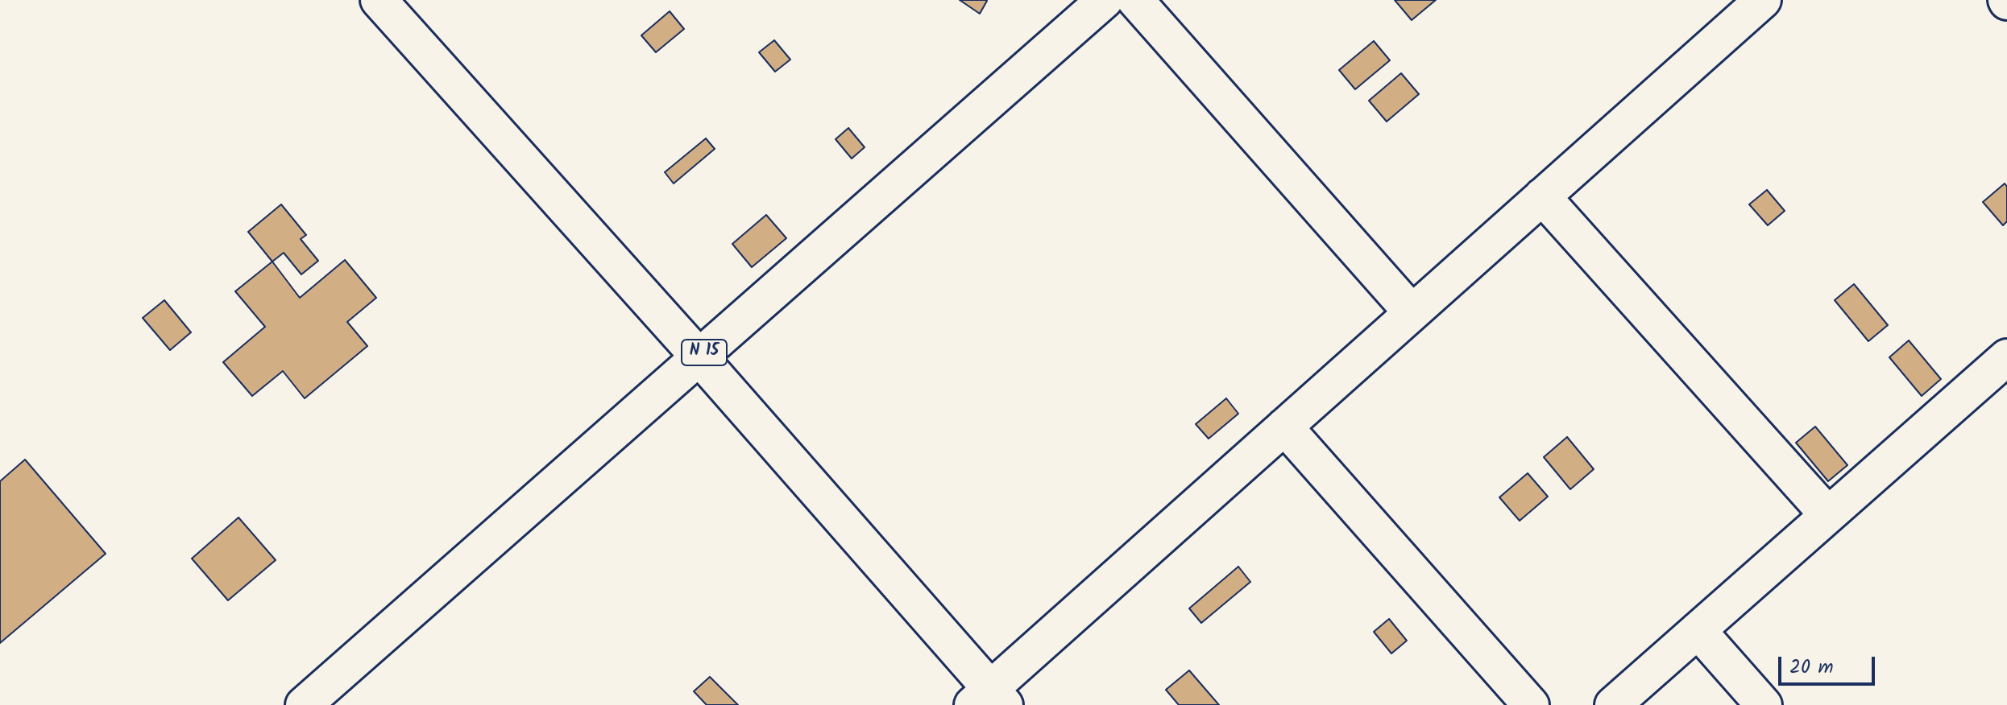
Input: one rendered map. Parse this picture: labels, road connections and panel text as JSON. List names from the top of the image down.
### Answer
{
  "streets": {
    "street": ["N 15"]
  },
  "scale_bar": "20 m"
}
